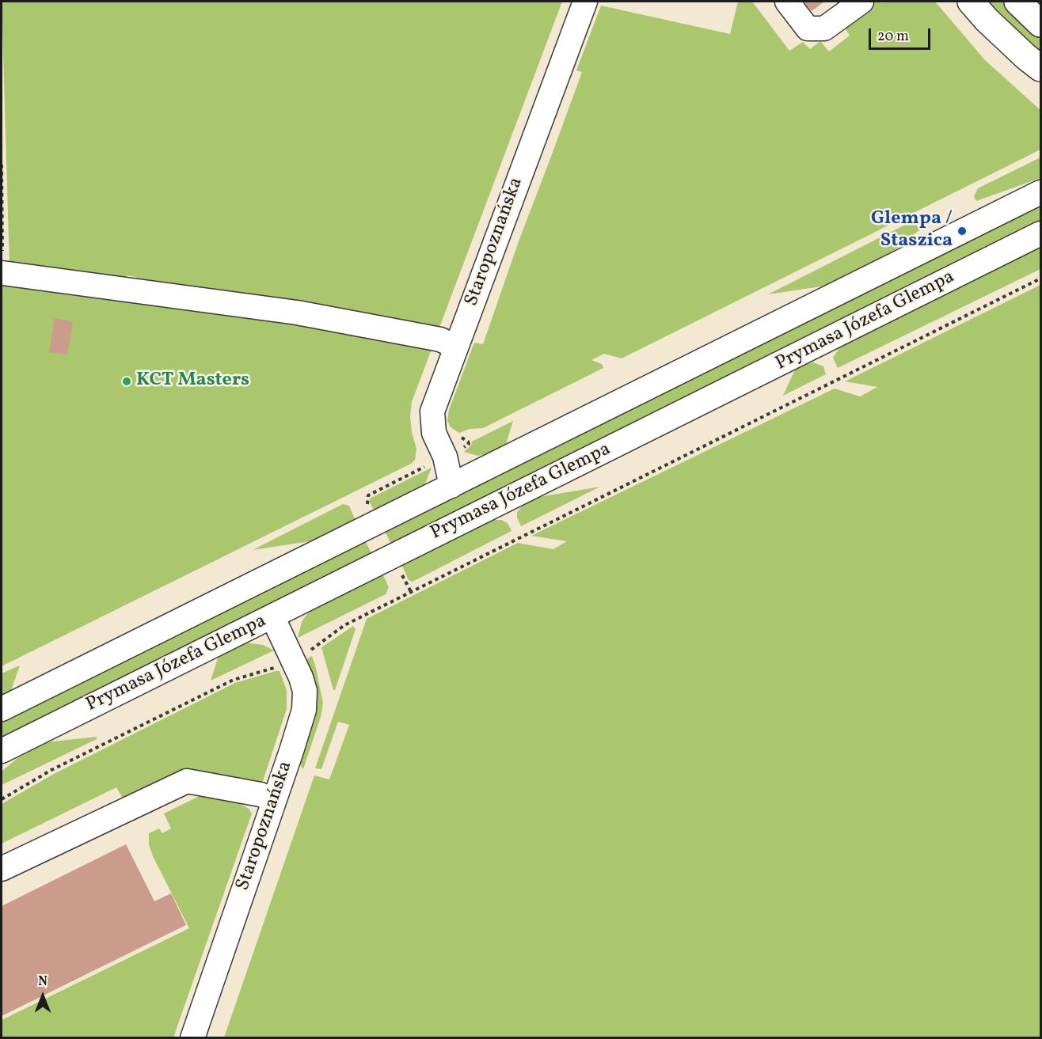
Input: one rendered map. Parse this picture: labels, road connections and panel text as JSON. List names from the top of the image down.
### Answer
{
  "streets": {
    "street": ["Staropoznańska", "Prymasa Józefa Glempa"]
  },
  "crossings": [
    ["Staropoznańska", "Prymasa Józefa Glempa"]
  ],
  "places": ["Glempa / Staszica", "KCT Masters"],
  "scale_bar": "20 m",
  "north": "top"
}
